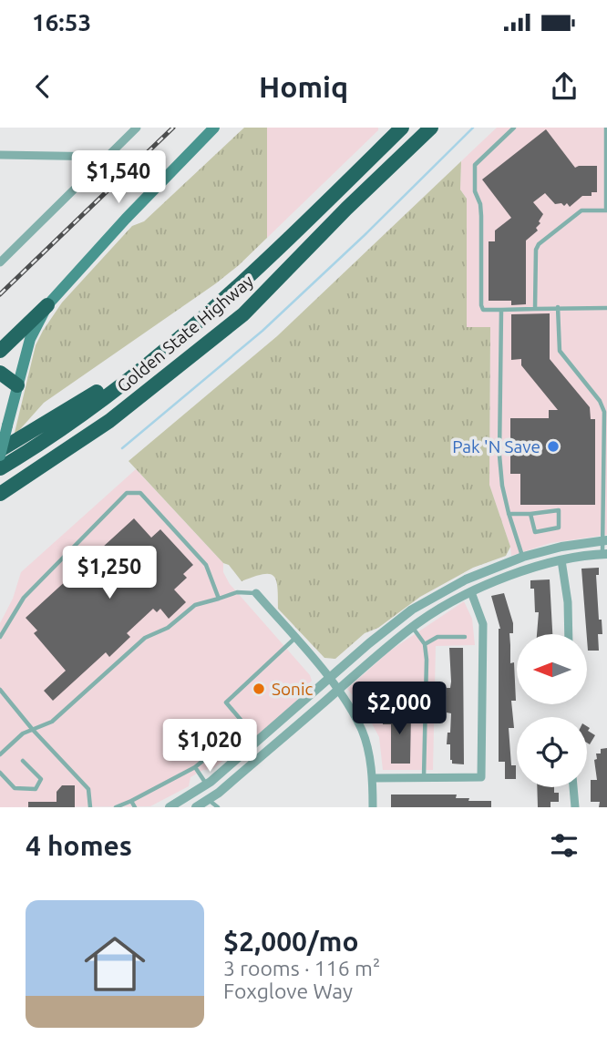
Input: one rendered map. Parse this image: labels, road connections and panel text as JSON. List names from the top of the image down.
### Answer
{
  "streets": {
    "highway": ["Golden State Highway"]
  },
  "places": ["Pak 'N Save", "Sonic"],
  "north": "left",
  "page": {
    "status": "16:53",
    "header": "Homiq",
    "price": [
      "$1,540",
      "$1,250",
      "$2,000",
      "$1,020"
    ],
    "heading": "4 homes",
    "list": [
      {
        "name": "$2,000/mo",
        "note": "3 rooms · 116 m² · Foxglove Way"
      }
    ]
  }
}
